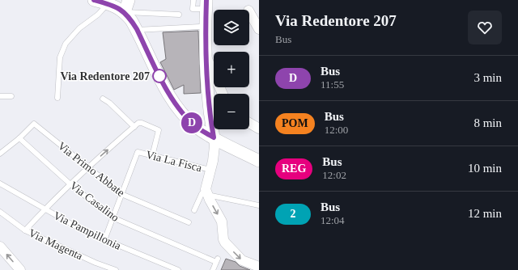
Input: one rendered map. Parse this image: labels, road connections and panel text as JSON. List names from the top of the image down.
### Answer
{
  "streets": {
    "lane": [
      "Via La Fisca",
      "Via Primo Abbate",
      "Via Casalino",
      "Via Pampillonia",
      "Via Magenta"
    ]
  },
  "crossings": [
    ["Via La Fisca", "Via Primo Abbate"],
    ["Via Primo Abbate", "Via Casalino"]
  ],
  "places": ["Via Redentore 207"],
  "lines": ["bus line D"],
  "page": {
    "on_map": "D",
    "heading": ["Via Redentore 207", "Bus"],
    "map_buttons": ["+", "−"],
    "list": [
      {
        "mark": "D",
        "name": "Bus",
        "note": "11:55",
        "value": "3 min"
      },
      {
        "mark": "POM",
        "name": "Bus",
        "note": "12:00",
        "value": "8 min"
      },
      {
        "mark": "REG",
        "name": "Bus",
        "note": "12:02",
        "value": "10 min"
      },
      {
        "mark": "2",
        "name": "Bus",
        "note": "12:04",
        "value": "12 min"
      }
    ]
  }
}
